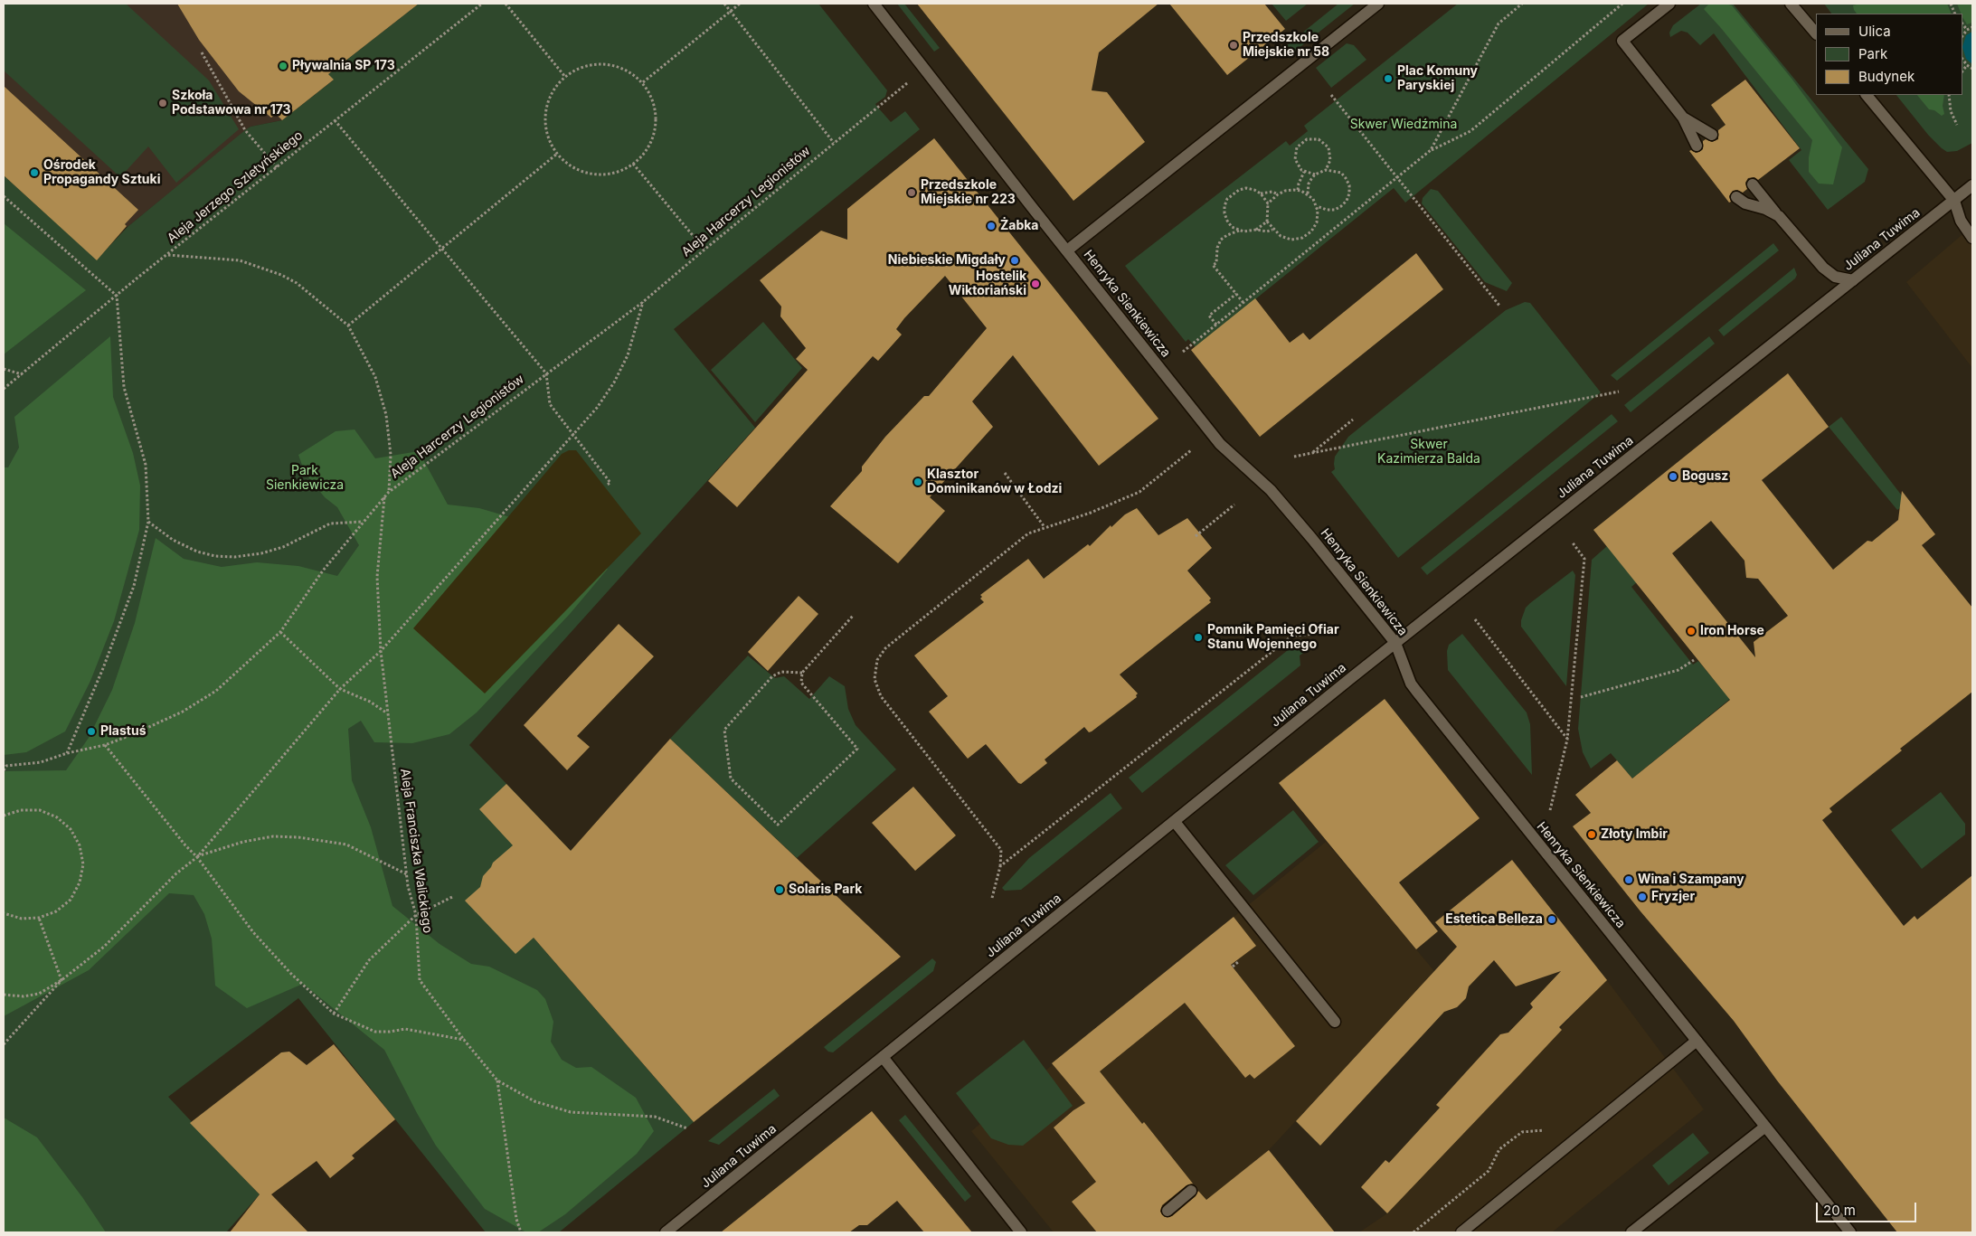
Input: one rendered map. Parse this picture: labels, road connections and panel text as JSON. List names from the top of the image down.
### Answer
{
  "streets": {
    "street": ["Juliana Tuwima", "Henryka Sienkiewicza"],
    "path": ["Aleja Jerzego Szletyńskiego", "Aleja Harcerzy Legionistów", "Aleja Franciszka Walickiego"]
  },
  "crossings": [
    ["Aleja Harcerzy Legionistów", "Henryka Sienkiewicza"],
    ["Aleja Harcerzy Legionistów", "Aleja Franciszka Walickiego"],
    ["Juliana Tuwima", "Henryka Sienkiewicza"]
  ],
  "parks": ["Skwer Wiedźmina", "Skwer Kazimierza Balda", "Park Sienkiewicza"],
  "places": [
    "Przedszkole Miejskie nr 58",
    "Pływalnia SP 173",
    "Plac Komuny Paryskiej",
    "Szkoła Podstawowa nr 173",
    "Ośrodek Propagandy Sztuki",
    "Przedszkole Miejskie nr 223",
    "Żabka",
    "Niebieskie Migdały",
    "Hostelik Wiktoriański",
    "Bogusz",
    "Klasztor Dominikanów w Łodzi",
    "Iron Horse",
    "Pomnik Pamięci Ofiar Stanu Wojennego",
    "Plastuś",
    "Złoty Imbir",
    "Wina i Szampany",
    "Solaris Park",
    "Fryzjer",
    "Estetica Belleza"
  ],
  "legend": ["Ulica", "Park", "Budynek"],
  "scale_bar": "20 m"
}
